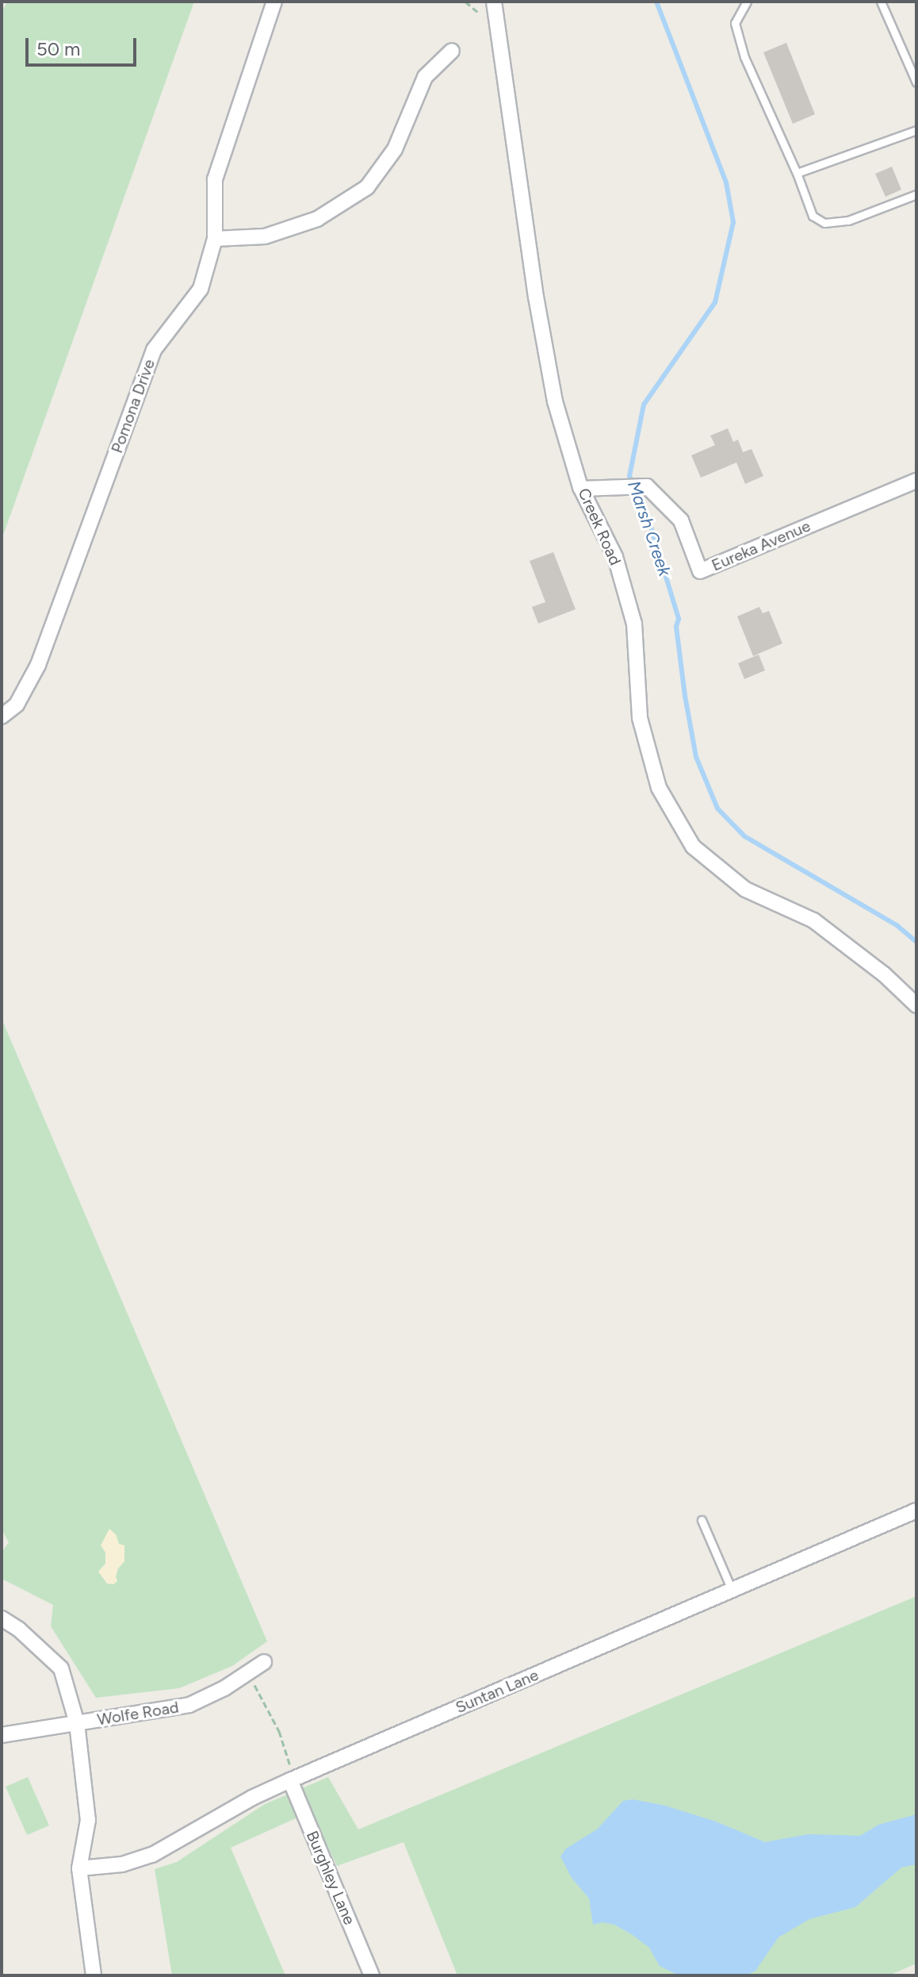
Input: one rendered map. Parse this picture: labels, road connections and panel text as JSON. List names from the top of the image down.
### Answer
{
  "streets": {
    "street": [
      "Pomona Drive",
      "Creek Road",
      "Eureka Avenue",
      "Suntan Lane",
      "Wolfe Road",
      "Burghley Lane"
    ]
  },
  "crossings": [
    ["Creek Road", "Eureka Avenue"],
    ["Suntan Lane", "Burghley Lane"]
  ],
  "water": ["Marsh Creek"],
  "scale_bar": "50 m"
}
